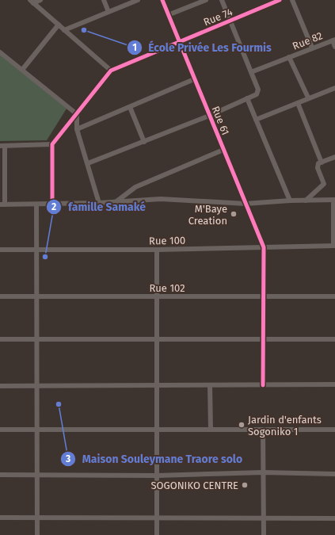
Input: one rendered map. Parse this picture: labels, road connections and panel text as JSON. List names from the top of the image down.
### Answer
{
  "streets": {
    "street": [
      "Rue 74",
      "Rue 82",
      "Rue 61",
      "Rue 100",
      "Rue 102"
    ]
  },
  "crossings": [
    ["Rue 74", "Rue 61"],
    ["Rue 61", "Rue 100"]
  ],
  "places": [
    "École Privée Les Fourmis",
    "M'Baye Creation",
    "famille Samaké",
    "Maison Souleymane Traore solo",
    "Jardin d'enfants Sogoniko 1",
    "SOGONIKO CENTRE"
  ]
}
